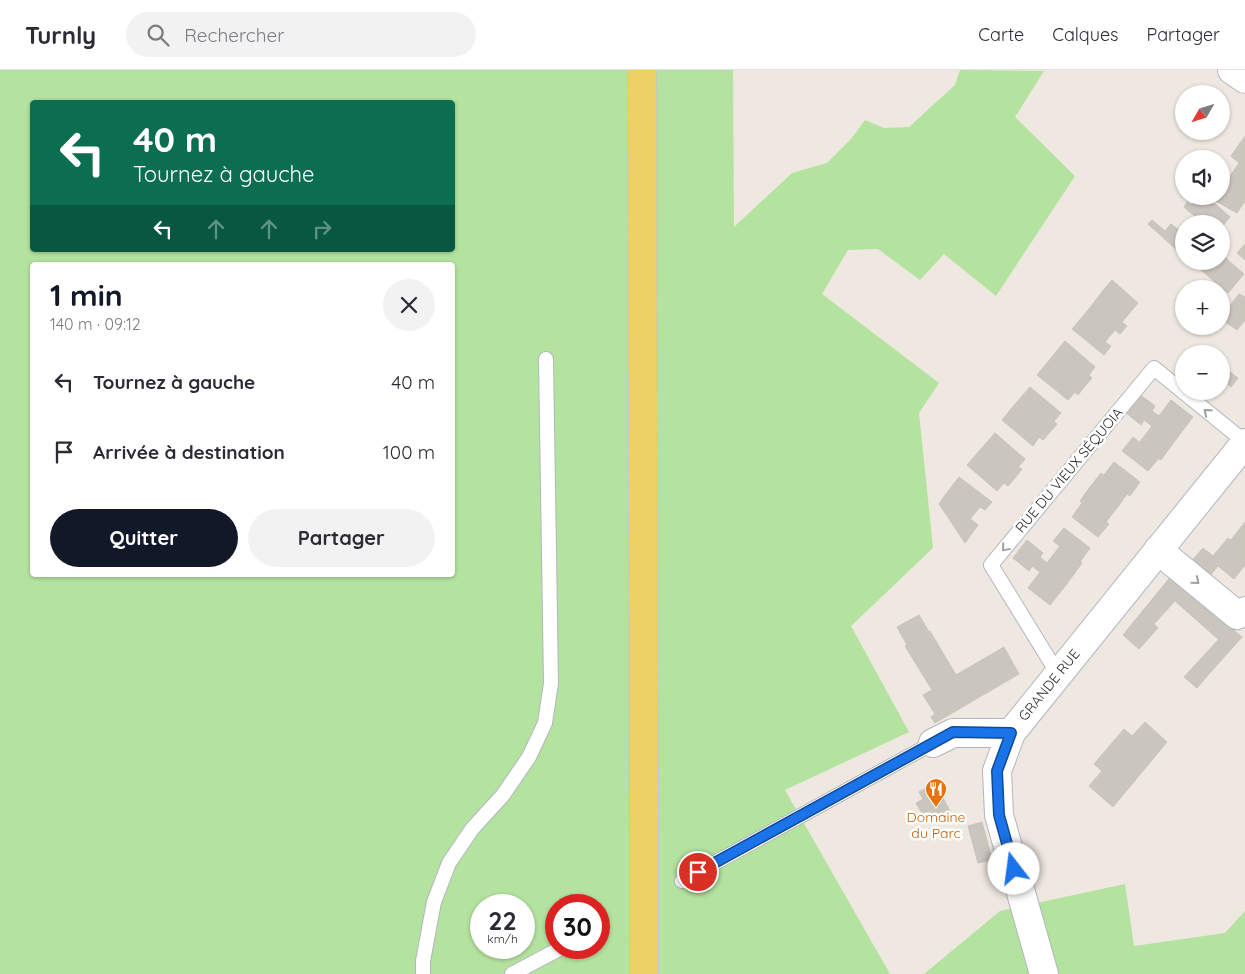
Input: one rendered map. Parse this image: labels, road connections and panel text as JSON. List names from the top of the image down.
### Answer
{
  "streets": {
    "street": ["GRANDE RUE"],
    "lane": ["RUE DU VIEUX SÉQUOIA"]
  },
  "crossings": [
    ["RUE DU VIEUX SÉQUOIA", "GRANDE RUE"]
  ],
  "places": {
    "restaurant": ["Domaine du Parc"]
  },
  "north": "bottom left",
  "page": {
    "header": "Turnly",
    "search": "Rechercher",
    "nav": ["Carte", "Calques", "Partager"],
    "map_buttons": ["+", "−"],
    "turn": ["40 m", "Tournez à gauche"],
    "heading": ["1 min", "140 m · 09:12"],
    "list": [
      {
        "name": "Tournez à gauche",
        "value": "40 m"
      },
      {
        "name": "Arrivée à destination",
        "value": "100 m"
      }
    ],
    "buttons": ["Quitter", "Partager"],
    "speed": "22 km/h",
    "limit": "30"
  }
}
